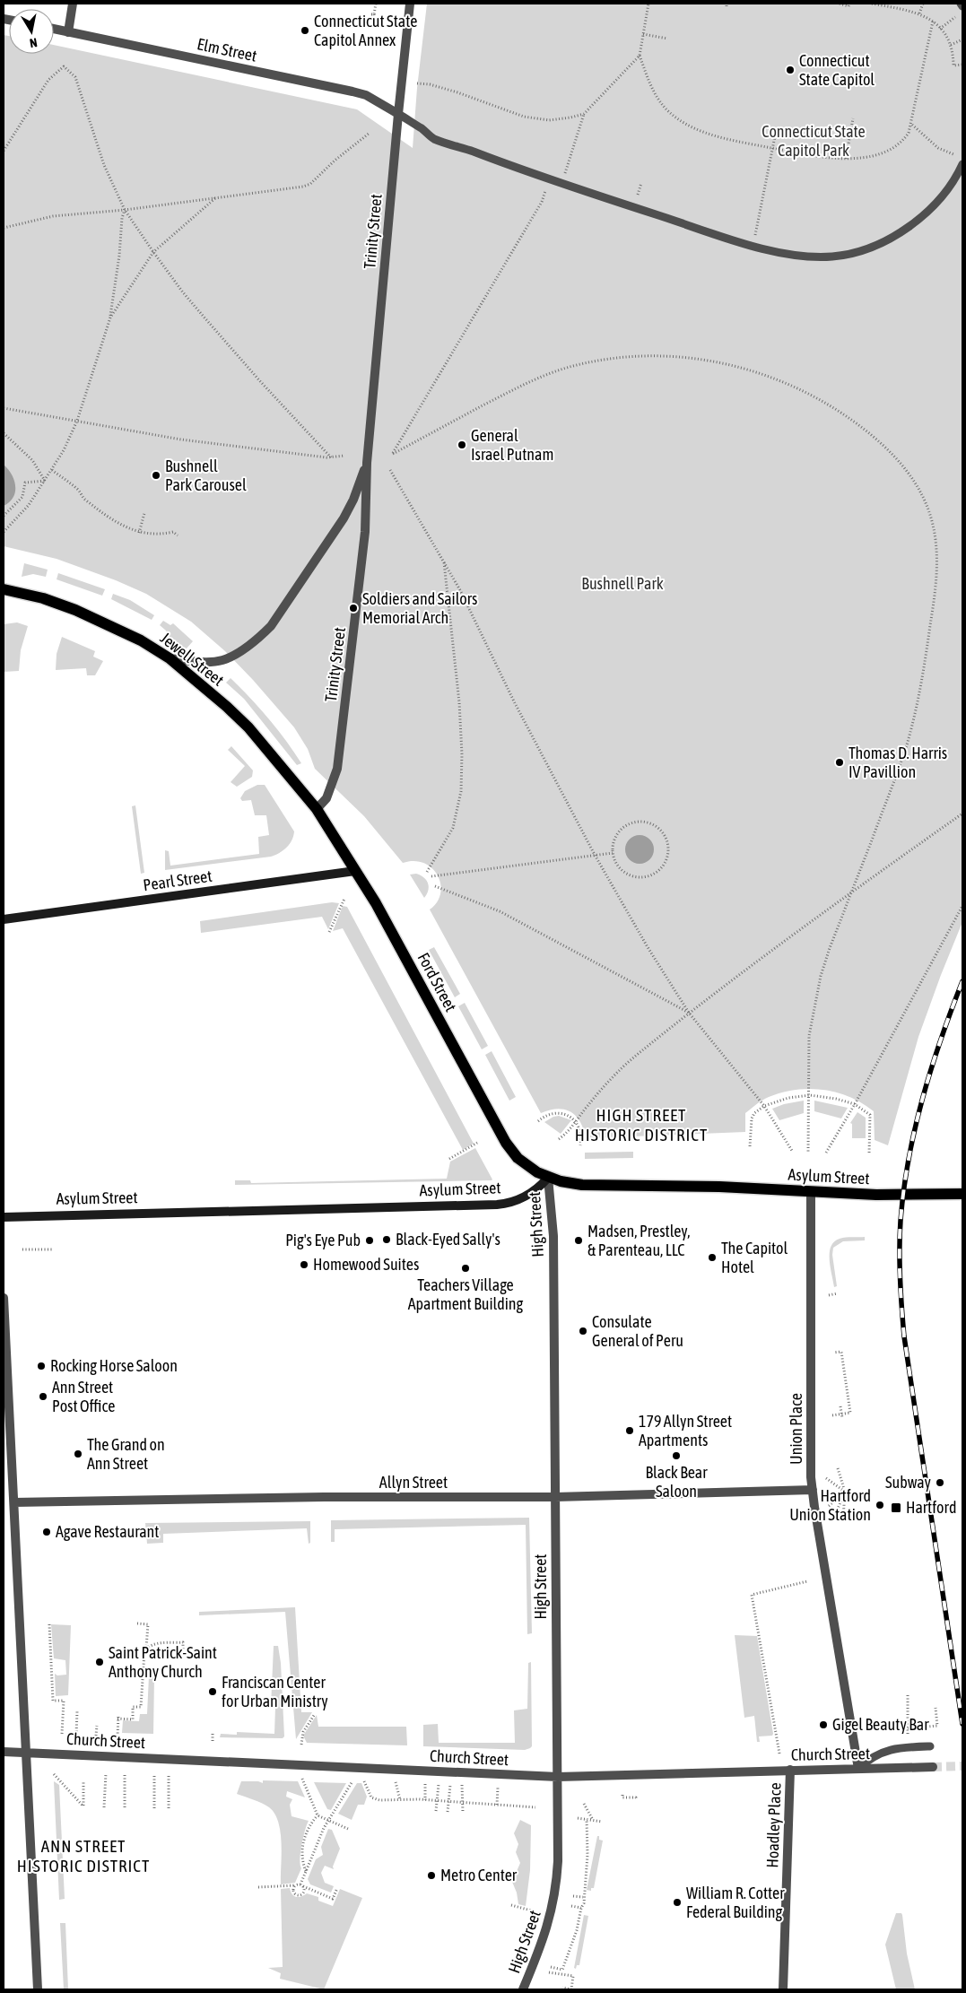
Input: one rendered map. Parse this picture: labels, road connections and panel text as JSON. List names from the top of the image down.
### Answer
{
  "streets": {
    "main road": [
      "Jewell Street",
      "Pearl Street",
      "Ford Street",
      "Asylum Street"
    ],
    "street": [
      "Elm Street",
      "Trinity Street",
      "High Street",
      "Union Place",
      "Allyn Street",
      "Church Street",
      "Hoadley Place"
    ]
  },
  "crossings": [
    ["Elm Street", "Trinity Street"],
    ["Trinity Street", "Jewell Street"],
    ["Trinity Street", "Ford Street"],
    ["Jewell Street", "Ford Street"],
    ["Pearl Street", "Ford Street"],
    ["Ford Street", "Asylum Street"],
    ["Ford Street", "High Street"],
    ["Asylum Street", "High Street"],
    ["Asylum Street", "Union Place"],
    ["High Street", "Allyn Street"],
    ["High Street", "Church Street"],
    ["Union Place", "Allyn Street"],
    ["Union Place", "Church Street"],
    ["Church Street", "Hoadley Place"]
  ],
  "districts": ["HIGH STREET HISTORIC DISTRICT", "ANN STREET HISTORIC DISTRICT"],
  "parks": ["Connecticut State Capitol Park", "Bushnell Park"],
  "places": {
    "other": [
      "Connecticut State Capitol Annex",
      "Connecticut State Capitol",
      "General Israel Putnam",
      "Bushnell Park Carousel",
      "Soldiers and Sailors Memorial Arch",
      "Thomas D. Harris IV Pavillion",
      "Black-Eyed Sally's",
      "Pig's Eye Pub",
      "Madsen, Prestley, & Parenteau, LLC",
      "The Capitol Hotel",
      "Homewood Suites",
      "Teachers Village Apartment Building",
      "Consulate General of Peru",
      "Rocking Horse Saloon",
      "Ann Street Post Office",
      "179 Allyn Street Apartments",
      "The Grand on Ann Street",
      "Black Bear Saloon",
      "Subway",
      "Hartford Union Station",
      "Agave Restaurant",
      "Saint Patrick-Saint Anthony Church",
      "Franciscan Center for Urban Ministry",
      "Gigel Beauty Bar",
      "Metro Center",
      "William R. Cotter Federal Building"
    ],
    "transit": ["Hartford"]
  },
  "north": "bottom"
}
